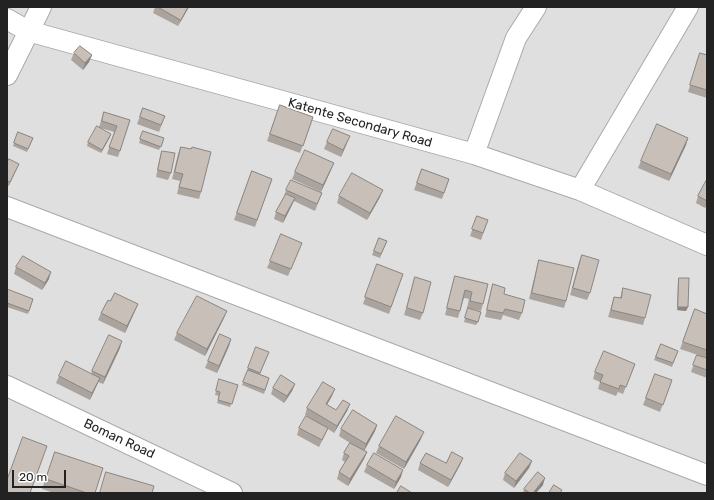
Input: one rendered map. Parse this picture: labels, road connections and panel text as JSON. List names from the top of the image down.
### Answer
{
  "streets": {
    "street": ["Katente Secondary Road", "Boman Road"]
  },
  "scale_bar": "20 m"
}
